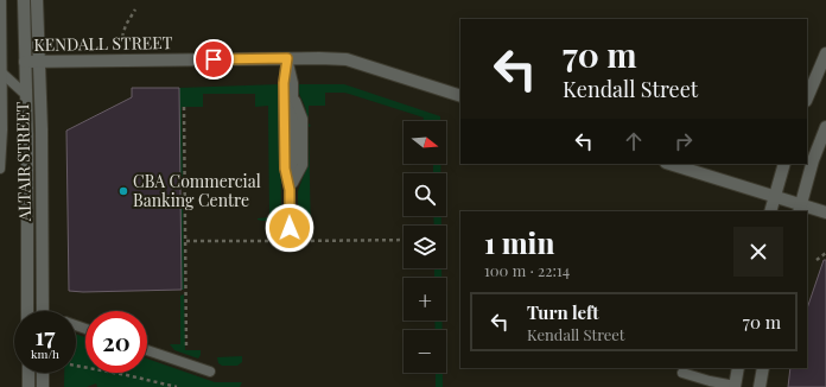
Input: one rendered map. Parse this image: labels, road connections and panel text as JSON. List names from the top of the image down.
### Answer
{
  "streets": {
    "street": ["KENDALL STREET", "ALTAIR STREET"]
  },
  "crossings": [
    ["KENDALL STREET", "ALTAIR STREET"]
  ],
  "places": ["CBA Commercial Banking Centre"],
  "north": "right",
  "page": {
    "turn": ["70 m", "Kendall Street"],
    "map_buttons": ["+", "−"],
    "heading": ["1 min", "100 m · 22:14"],
    "list": [
      {
        "name": "Turn left",
        "note": "Kendall Street",
        "value": "70 m"
      }
    ],
    "speed": "17 km/h",
    "limit": "20"
  }
}
